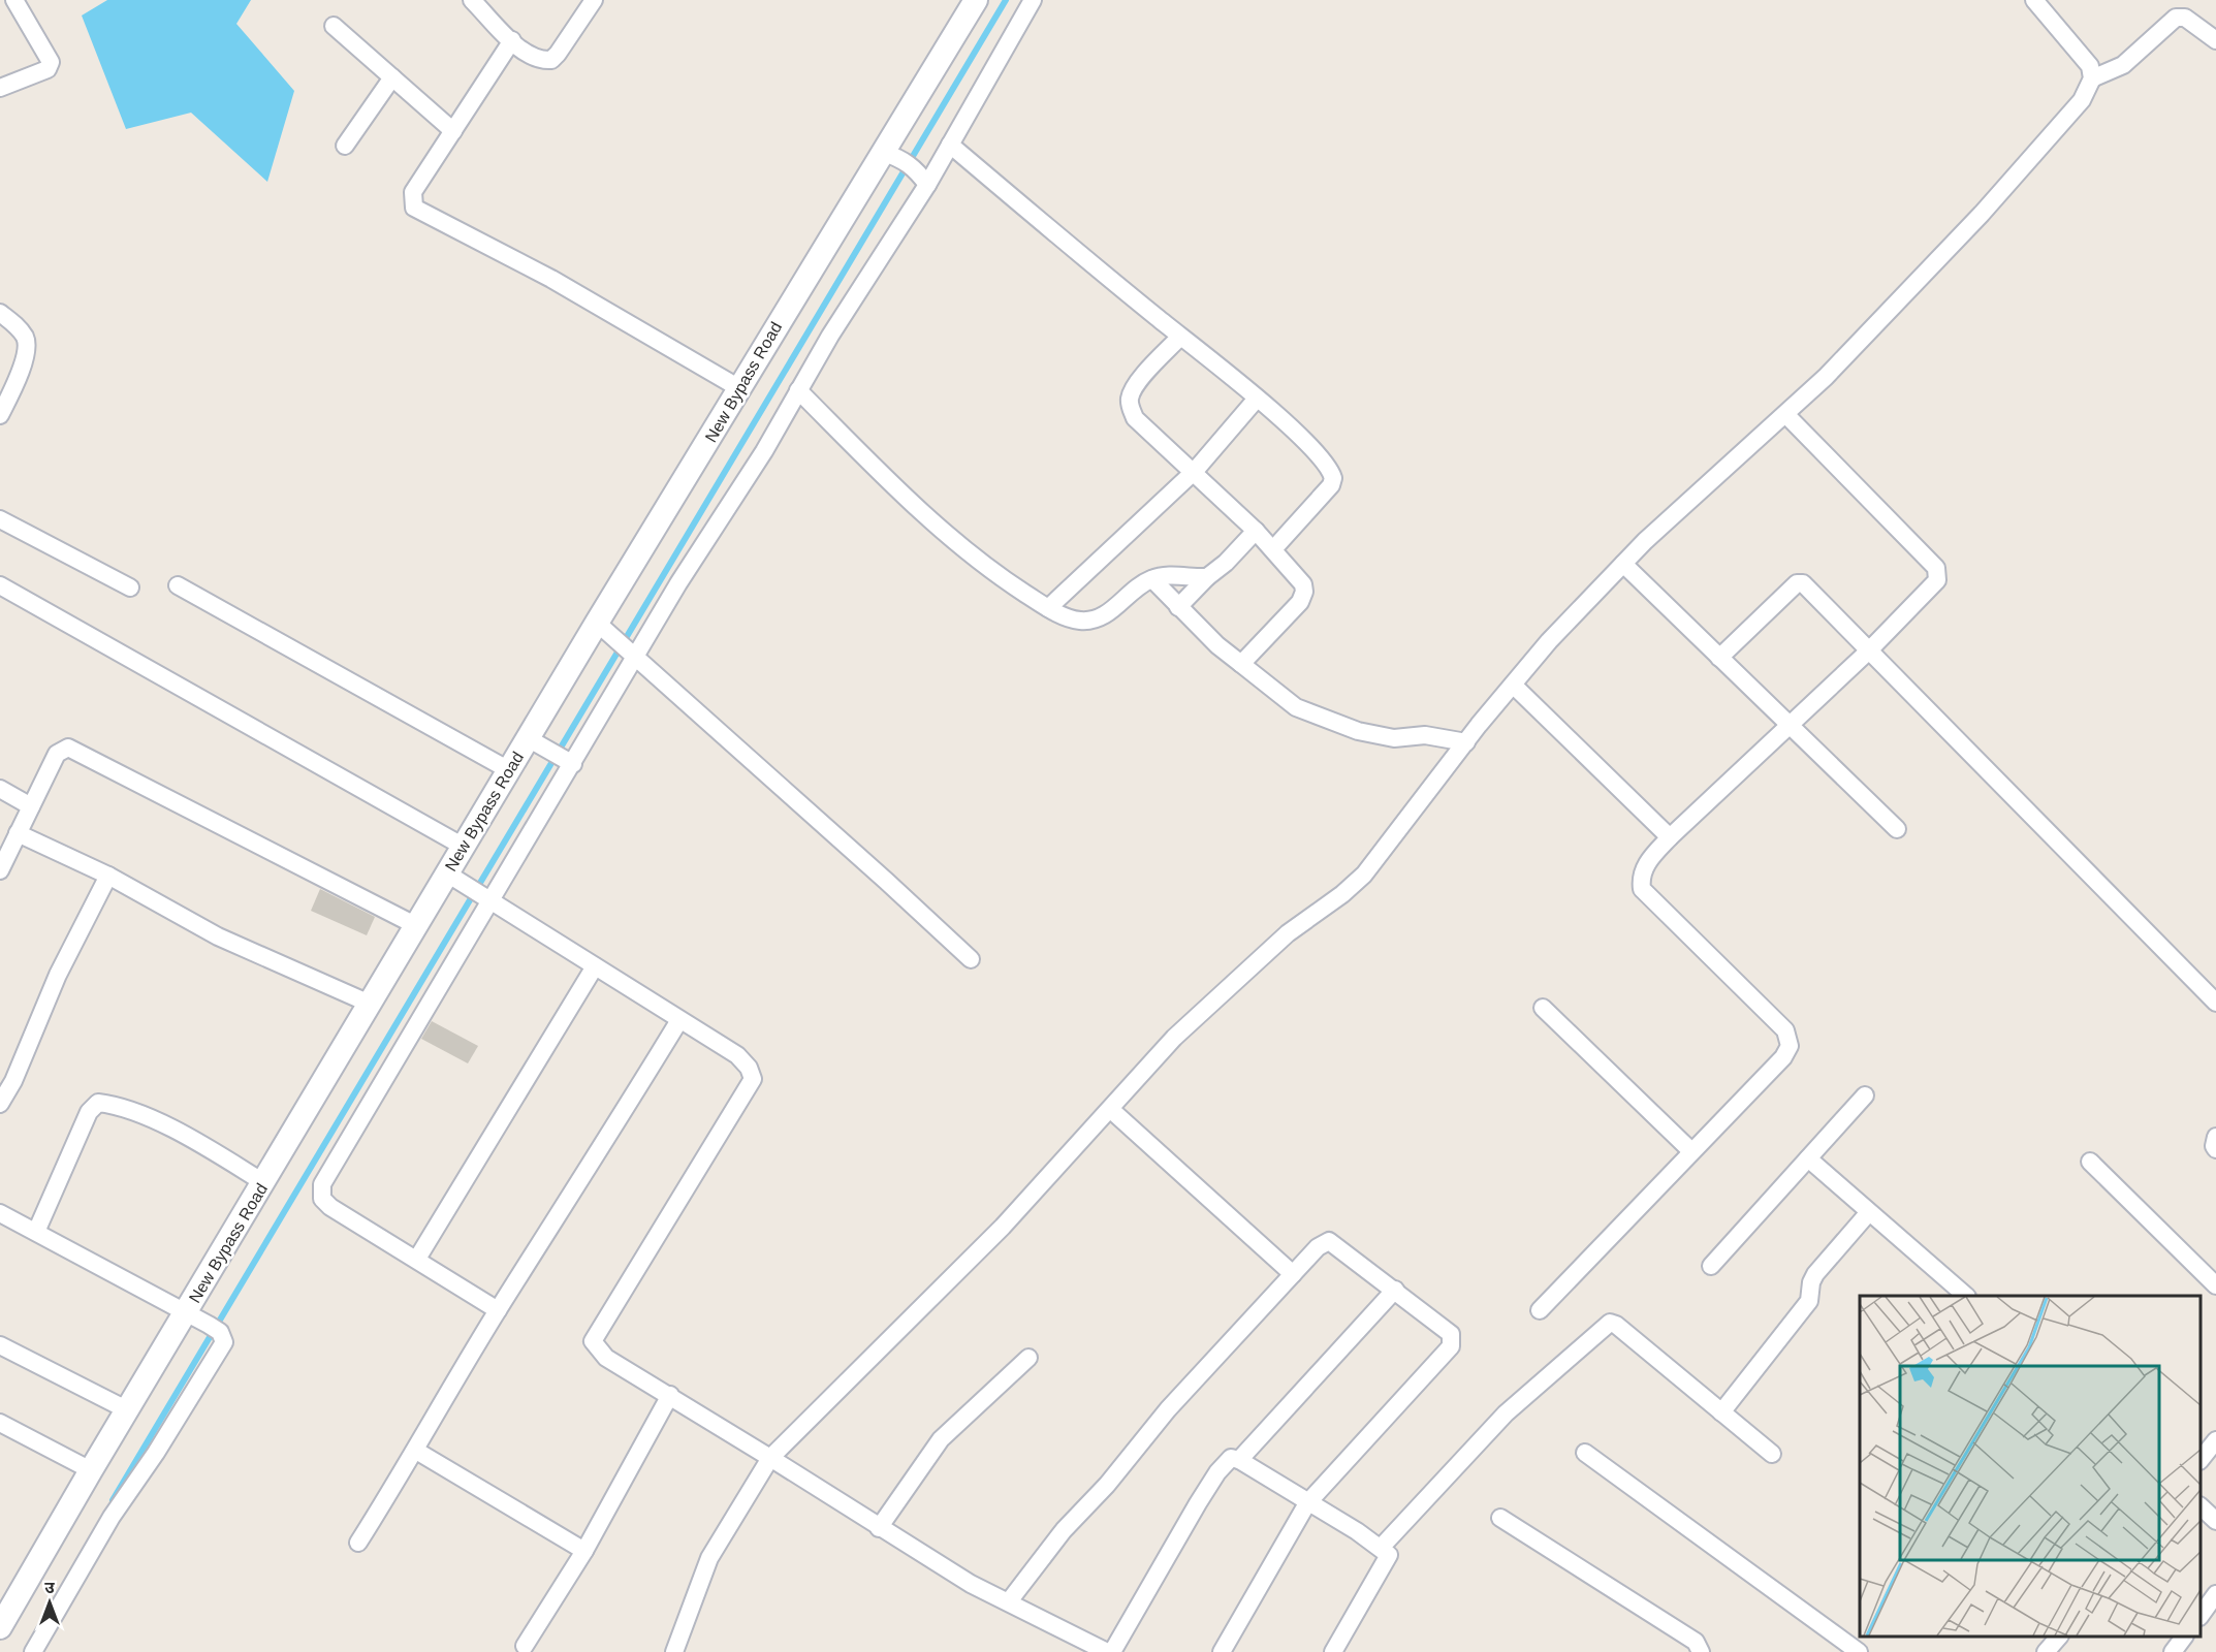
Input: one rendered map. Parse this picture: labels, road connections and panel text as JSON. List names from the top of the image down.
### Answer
{
  "streets": {
    "main road": ["New Bypass Road"]
  },
  "north": "top"
}
